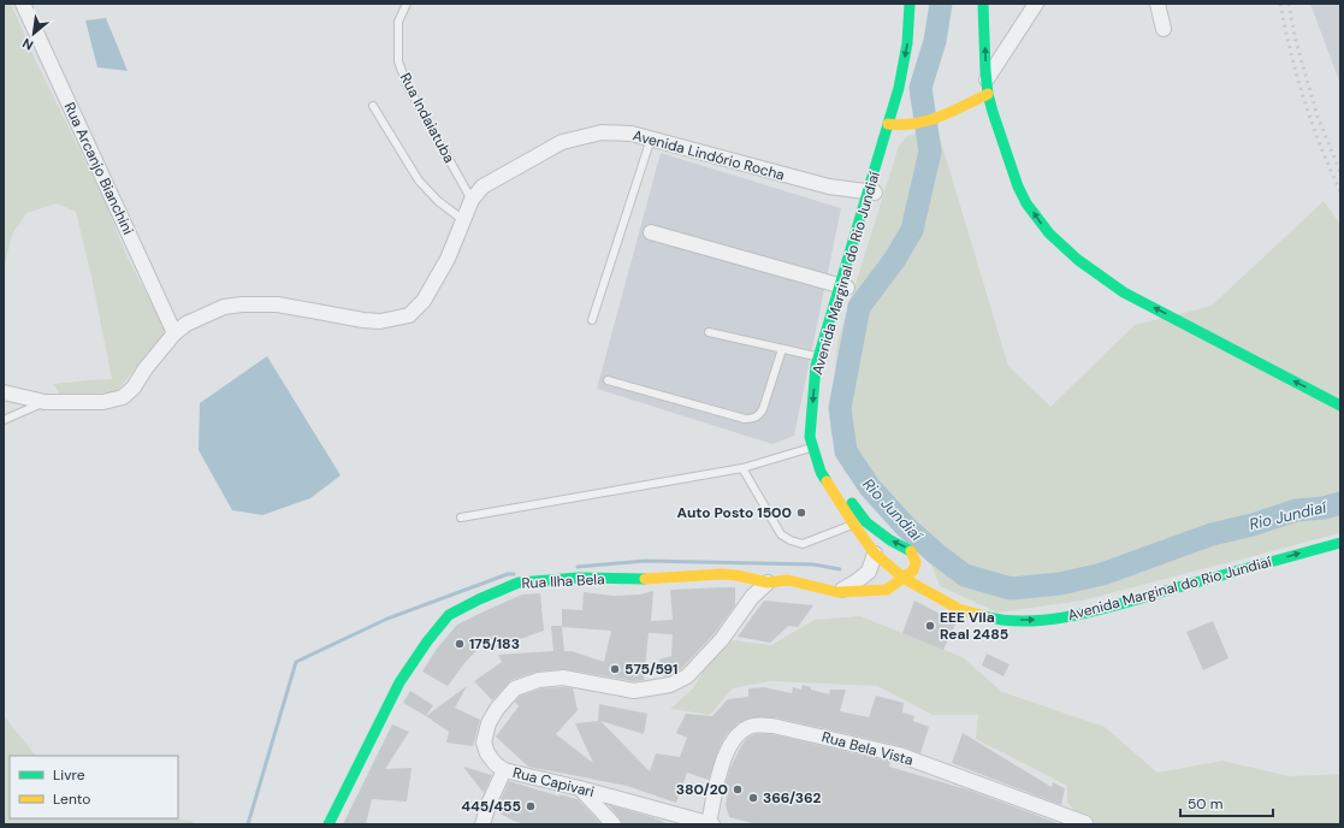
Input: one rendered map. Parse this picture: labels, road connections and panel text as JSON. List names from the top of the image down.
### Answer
{
  "streets": {
    "main road": ["Avenida Marginal do Rio Jundiaí", "Rua Ilha Bela"],
    "street": [
      "Avenida Lindório Rocha",
      "Rua Arcanjo Bianchini",
      "Rua Bela Vista",
      "Rua Capivari"
    ],
    "lane": ["Rua Indaiatuba"]
  },
  "crossings": [
    ["Rua Indaiatuba", "Avenida Lindório Rocha"],
    ["Avenida Lindório Rocha", "Rua Arcanjo Bianchini"],
    ["Avenida Lindório Rocha", "Avenida Marginal do Rio Jundiaí"],
    ["Avenida Marginal do Rio Jundiaí", "Rua Ilha Bela"],
    ["Rua Ilha Bela", "Rua Capivari"],
    ["Rua Bela Vista", "Rua Capivari"]
  ],
  "water": ["Rio Jundiaí"],
  "places": [
    "Auto Posto 1500",
    "EEE Vila Real 2485",
    "175/183",
    "575/591",
    "380/20",
    "366/362",
    "445/455"
  ],
  "legend": ["Livre", "Lento"],
  "scale_bar": "50 m",
  "north": "bottom left"
}
